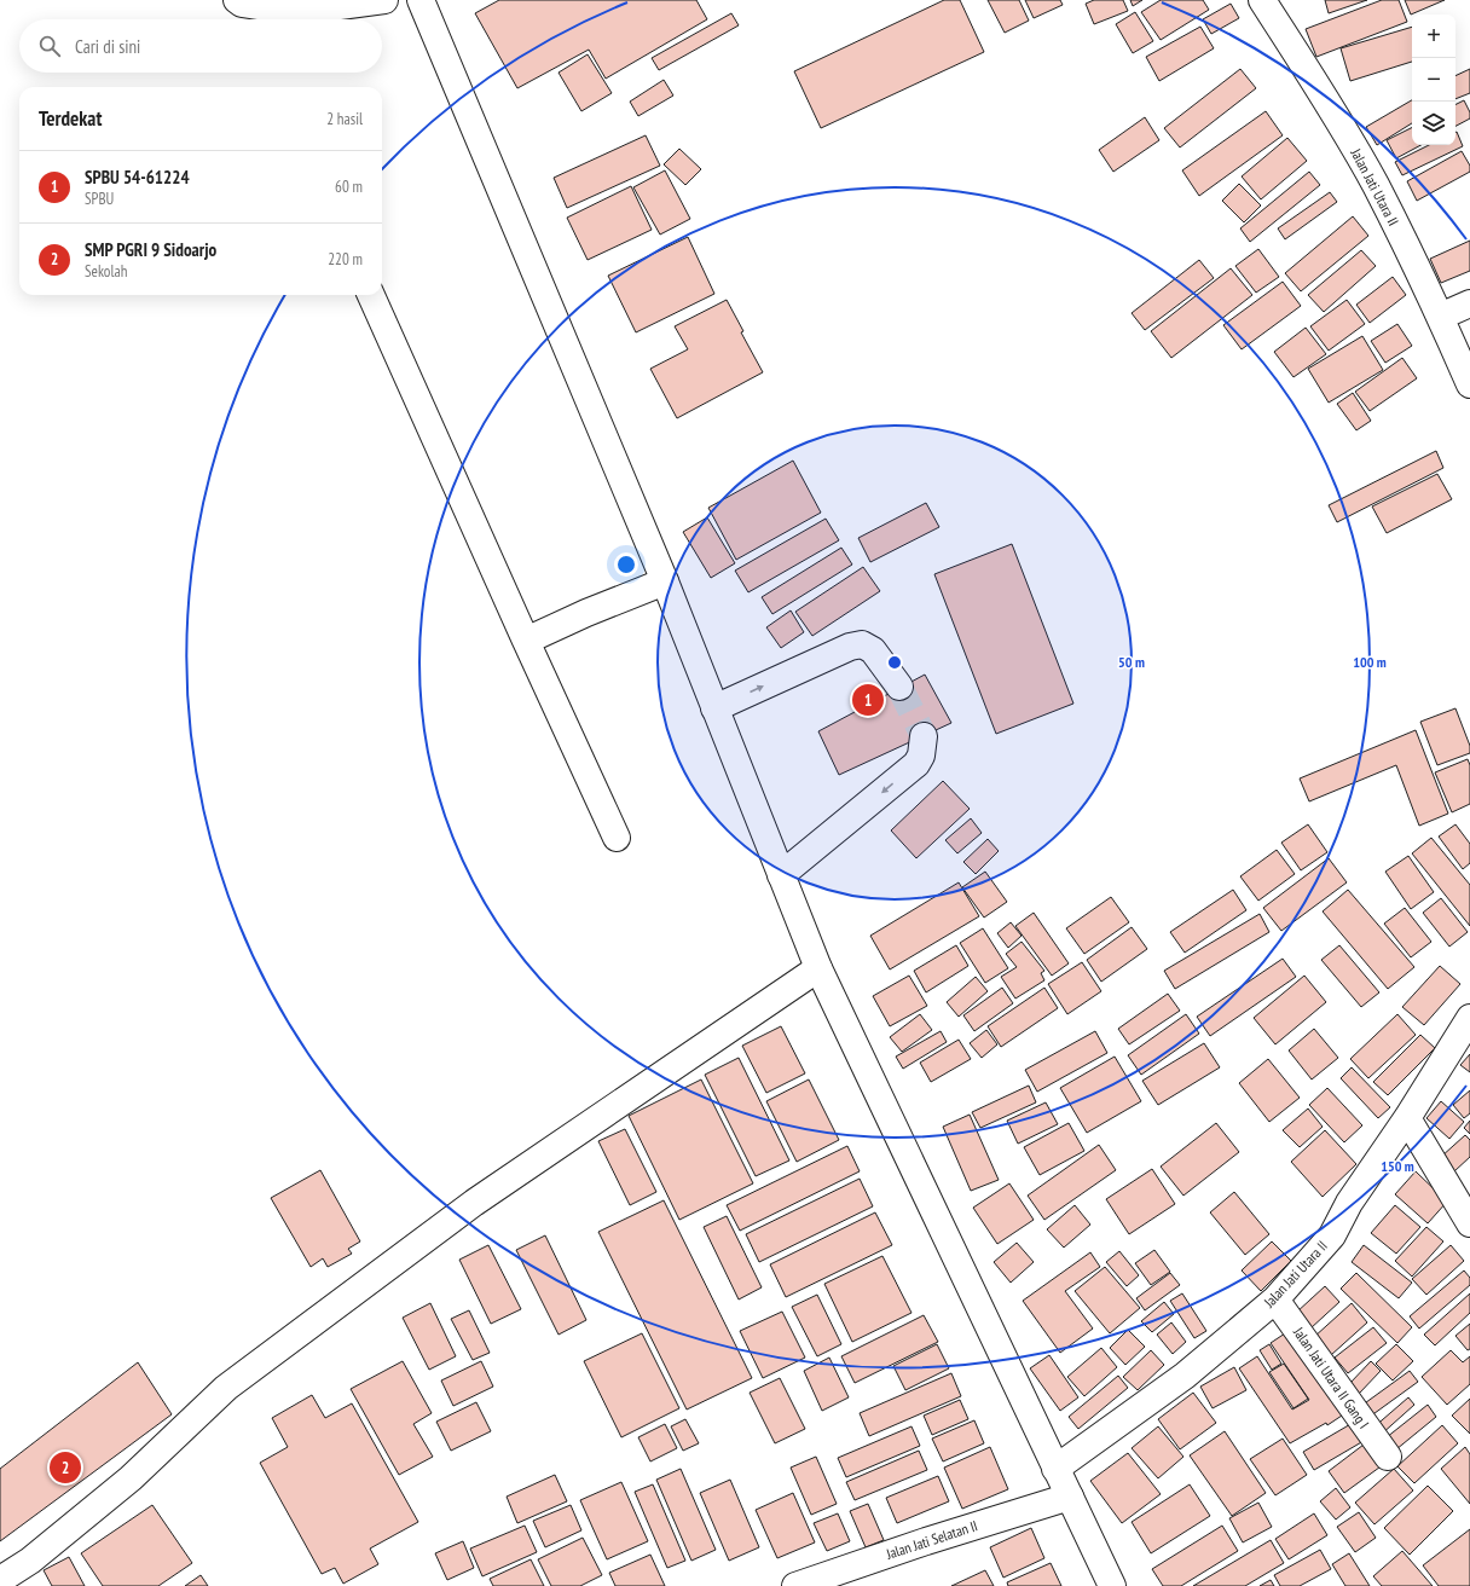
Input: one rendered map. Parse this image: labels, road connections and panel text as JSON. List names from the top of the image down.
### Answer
{
  "streets": {
    "street": ["Jalan Jati Utara II", "Jalan Jati Utara II Gang I", "Jalan Jati Selatan II"]
  },
  "crossings": [
    ["Jalan Jati Utara II", "Jalan Jati Utara II Gang I"]
  ],
  "page": {
    "map_buttons": ["+", "−"],
    "search": "Cari di sini",
    "heading": ["Terdekat", "2 hasil"],
    "list": [
      {
        "mark": "1",
        "name": "SPBU 54-61224",
        "note": "SPBU",
        "value": "60 m"
      },
      {
        "mark": "2",
        "name": "SMP PGRI 9 Sidoarjo",
        "note": "Sekolah",
        "value": "220 m"
      }
    ],
    "pins": ["1", "2"]
  },
  "rings": ["50 m", "100 m", "150 m"]
}
